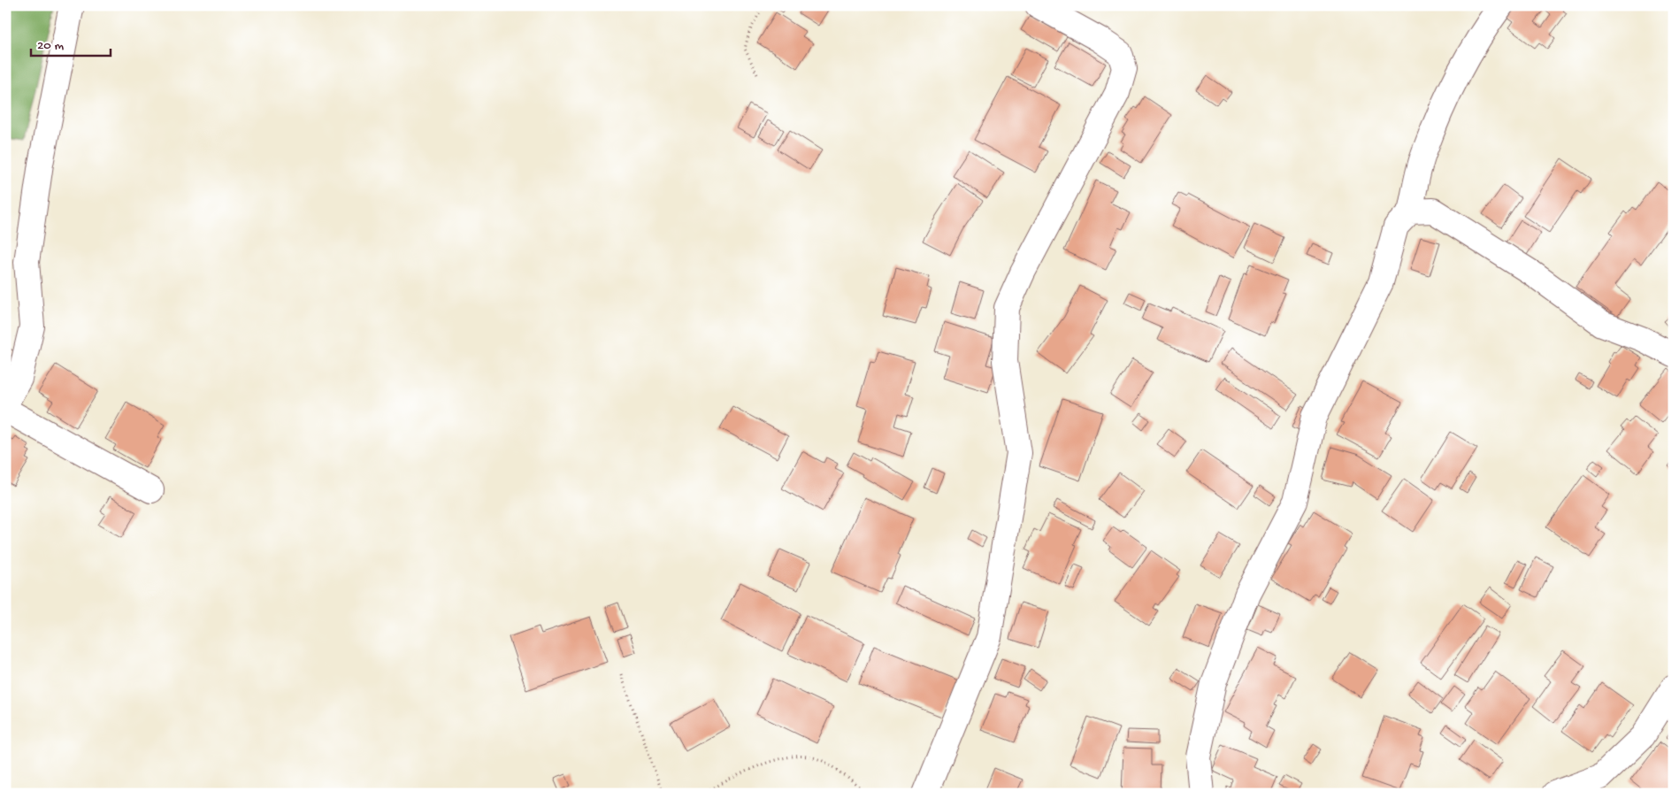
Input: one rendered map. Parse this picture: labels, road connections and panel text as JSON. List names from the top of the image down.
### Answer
{
  "scale_bar": "20 m"
}
